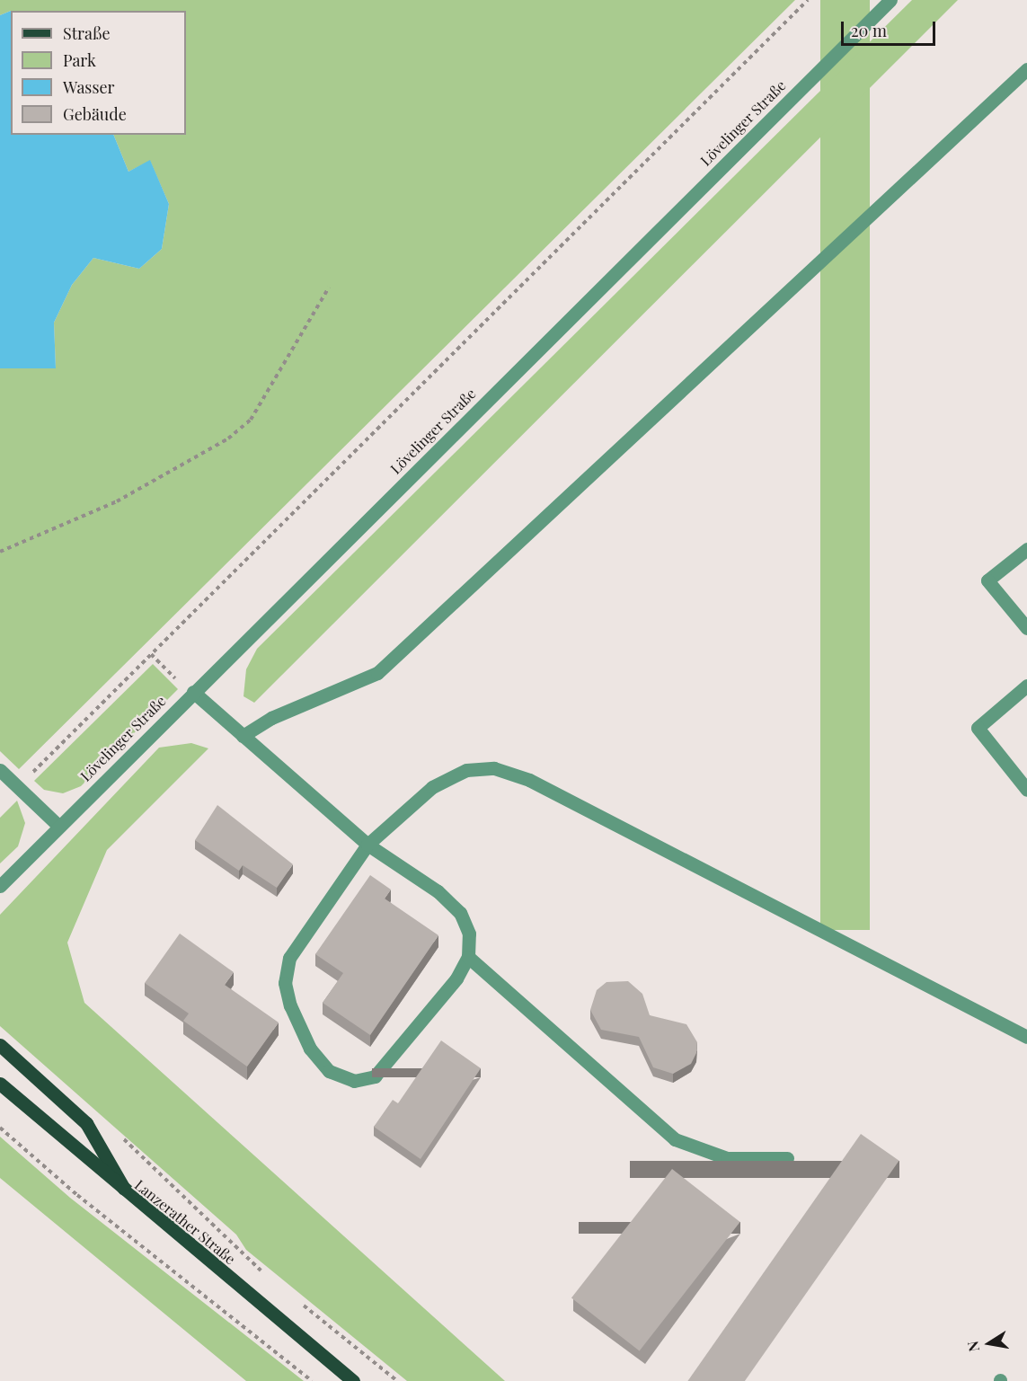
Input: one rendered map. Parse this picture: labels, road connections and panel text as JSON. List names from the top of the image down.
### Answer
{
  "streets": {
    "main road": ["Lanzerather Straße"],
    "street": ["Lövelinger Straße"]
  },
  "legend": [
    "Straße",
    "Park",
    "Wasser",
    "Gebäude"
  ],
  "scale_bar": "20 m",
  "north": "left"
}
